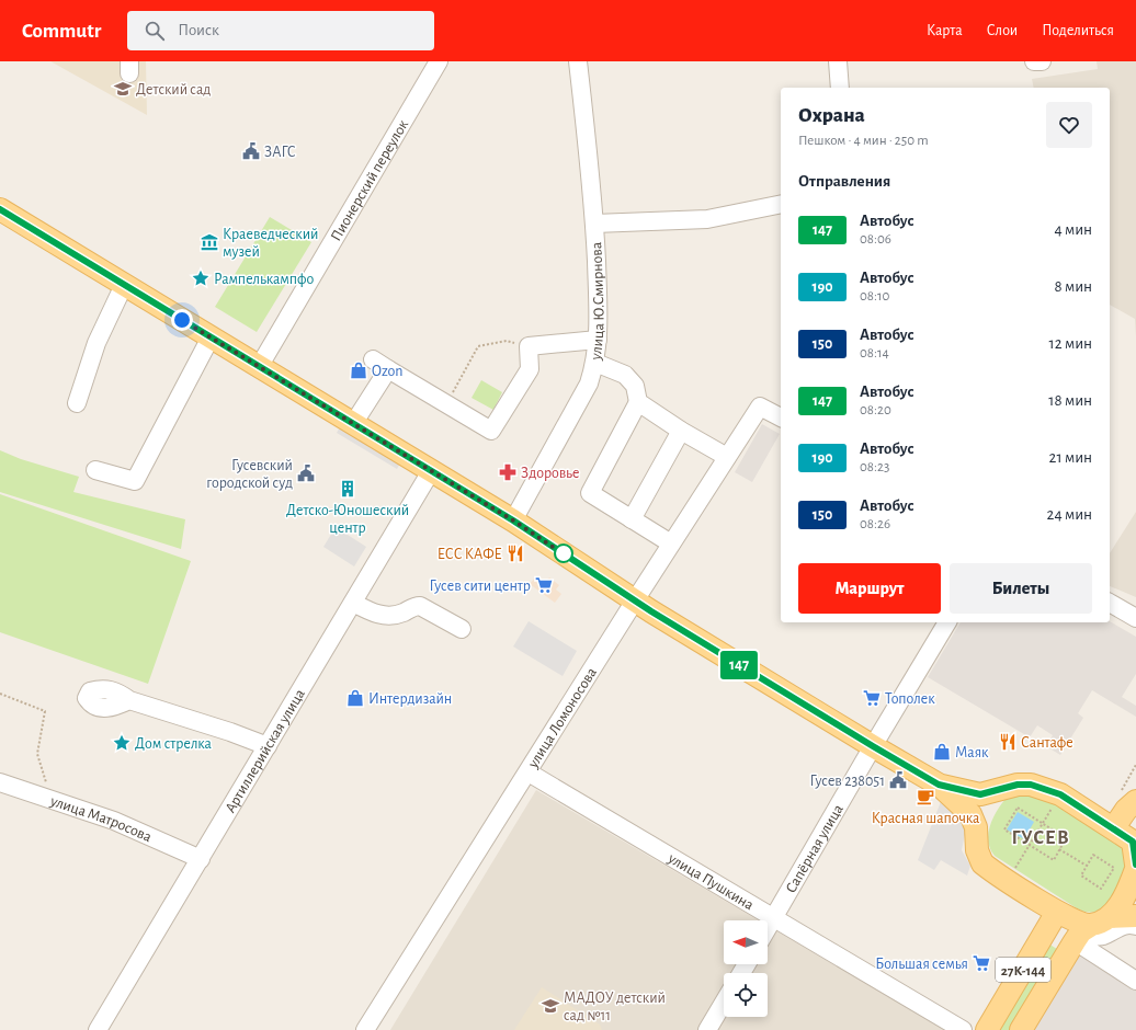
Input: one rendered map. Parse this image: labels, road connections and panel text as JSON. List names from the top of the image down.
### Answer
{
  "streets": {
    "main road": ["27К-144"],
    "street": [
      "Пионерский переулок",
      "улица Ю.Смирнова",
      "улица Ломоносова",
      "Артиллерийская улица",
      "улица Матросова",
      "Сапёрная улица",
      "улица Пушкина"
    ]
  },
  "crossings": [
    ["улица Ломоносова", "улица Пушкина"],
    ["Артиллерийская улица", "улица Матросова"],
    ["Сапёрная улица", "улица Пушкина"]
  ],
  "districts": ["ГУСЕВ"],
  "places": {
    "school or university": ["Детский сад", "МАДОУ детский сад №11"],
    "public building": ["ЗАГС", "Гусевский городской суд", "Гусев 238051"],
    "museum": ["Краеведческий музей"],
    "place": ["Рампелькампфо", "Дом стрелка"],
    "shop": ["Ozon", "Интердизайн", "Маяк"],
    "pharmacy": ["Здоровье"],
    "building": ["Детско-Юношеский центр"],
    "restaurant": ["ЕСС КАФЕ", "Сантафе"],
    "supermarket": ["Гусев сити центр", "Тополек", "Большая семья"],
    "cafe": ["Красная шапочка"]
  },
  "lines": ["bus line 147"],
  "north": "left",
  "page": {
    "header": "Commutr",
    "search": "Поиск",
    "nav": ["Карта", "Слои", "Поделиться"],
    "on_map": "147",
    "heading": [
      ["Охрана", "Пешком · 4 мин · 250 m"],
      "Отправления"
    ],
    "list": [
      {
        "mark": "147",
        "name": "Автобус",
        "note": "08:06",
        "value": "4 мин"
      },
      {
        "mark": "190",
        "name": "Автобус",
        "note": "08:10",
        "value": "8 мин"
      },
      {
        "mark": "150",
        "name": "Автобус",
        "note": "08:14",
        "value": "12 мин"
      },
      {
        "mark": "147",
        "name": "Автобус",
        "note": "08:20",
        "value": "18 мин"
      },
      {
        "mark": "190",
        "name": "Автобус",
        "note": "08:23",
        "value": "21 мин"
      },
      {
        "mark": "150",
        "name": "Автобус",
        "note": "08:26",
        "value": "24 мин"
      }
    ],
    "buttons": ["Маршрут", "Билеты"]
  }
}
